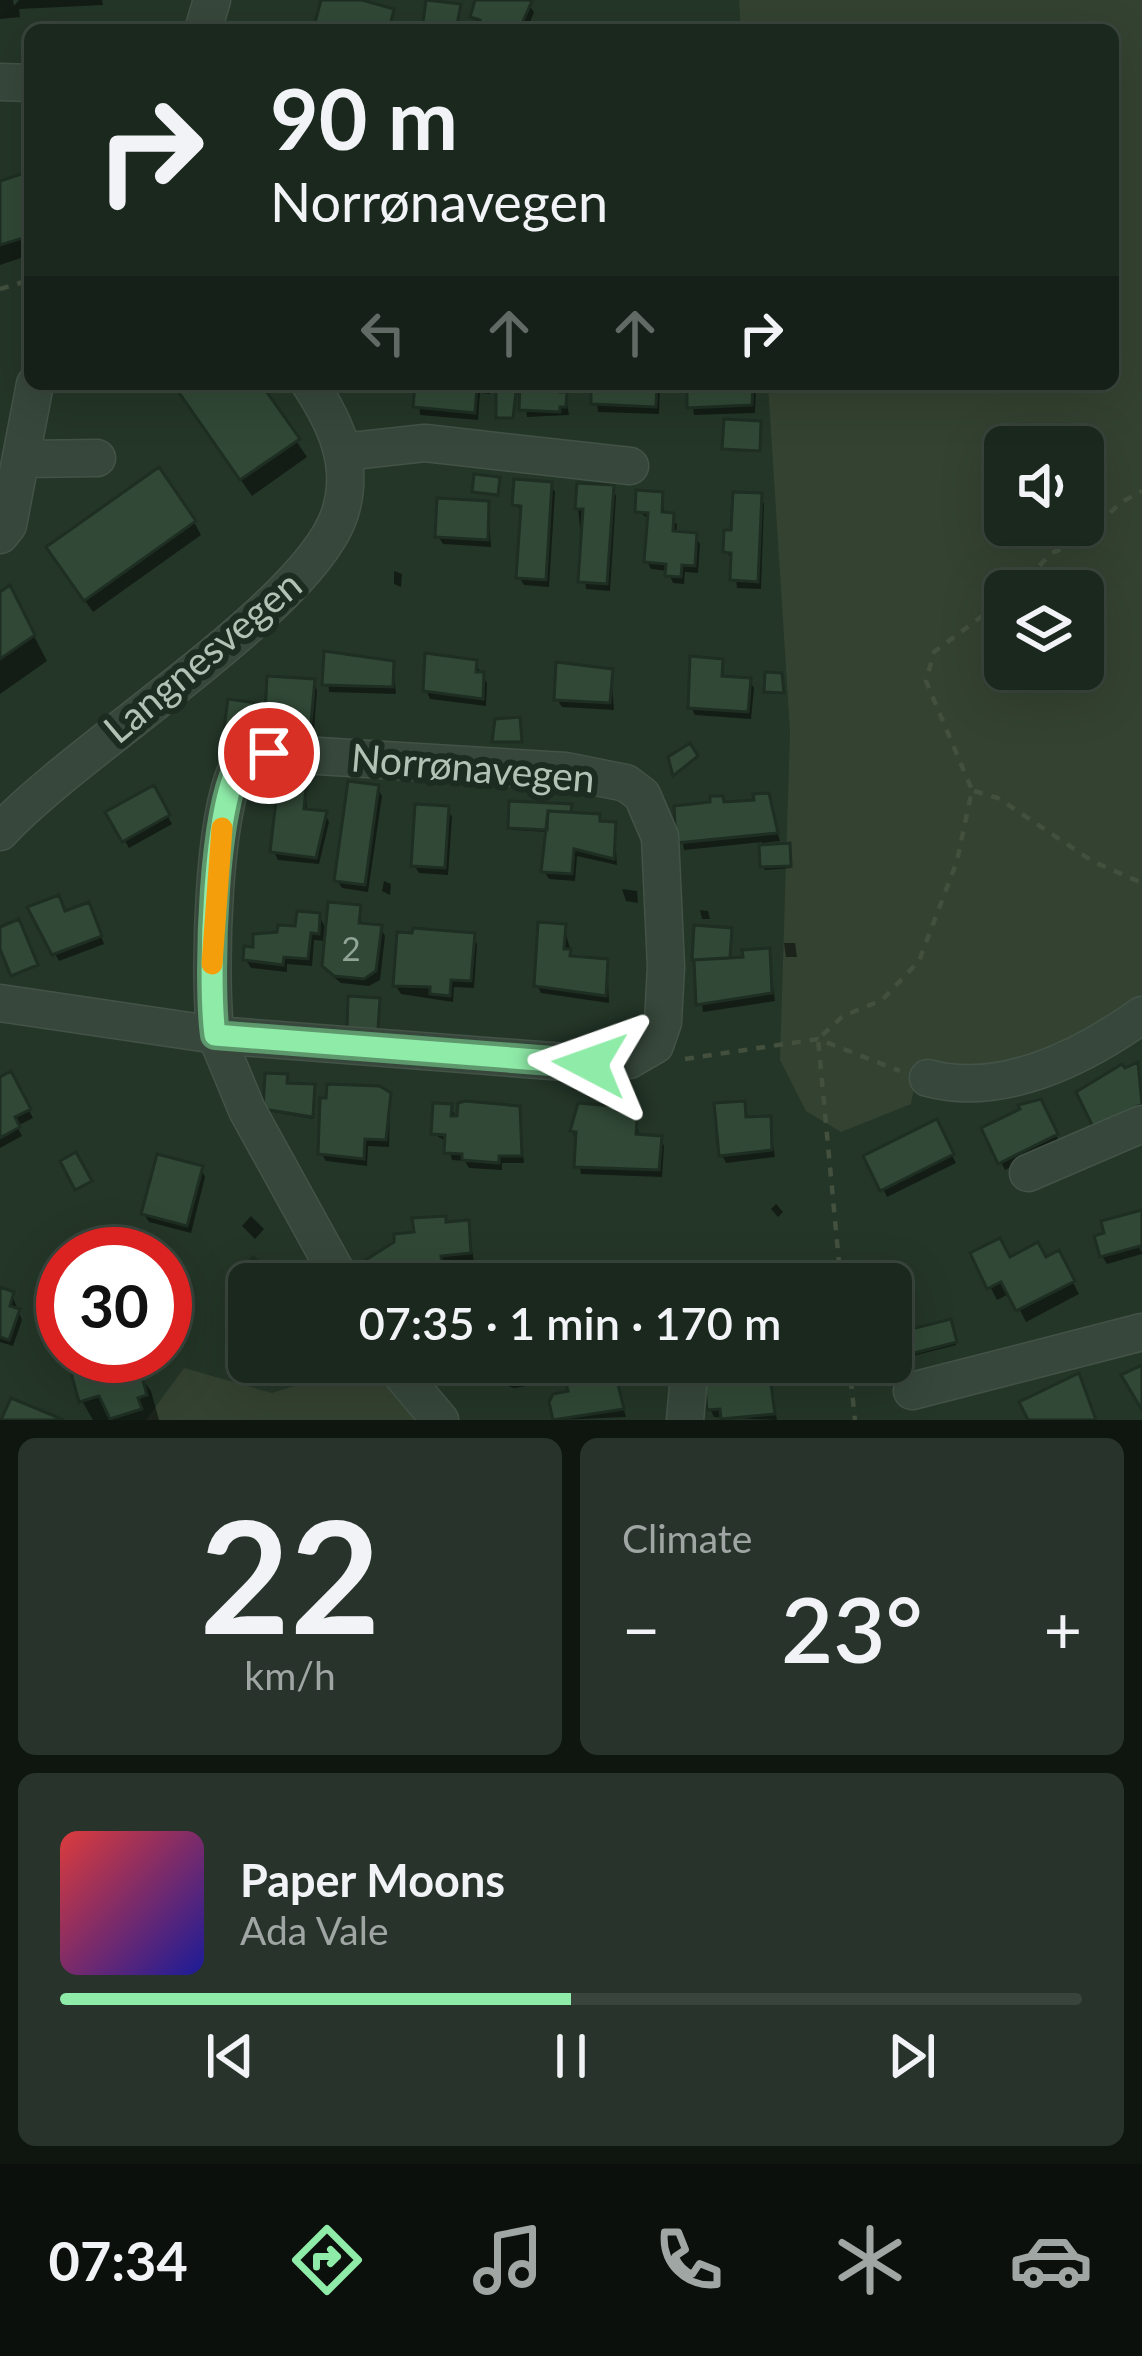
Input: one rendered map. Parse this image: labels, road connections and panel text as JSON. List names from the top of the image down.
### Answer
{
  "streets": {
    "street": ["Langnesvegen", "Norrønavegen"]
  },
  "house_numbers": ["2"],
  "page": {
    "turn": ["90 m", "Norrønavegen"],
    "limit": "30",
    "trip": "07:35 · 1 min · 170 m",
    "tile": [
      ["22", "km/h"],
      "Climate"
    ],
    "heat": ["−", "23°", "+"],
    "song": ["Paper Moons", "Ada Vale"],
    "tabs": "07:34"
  }
}
